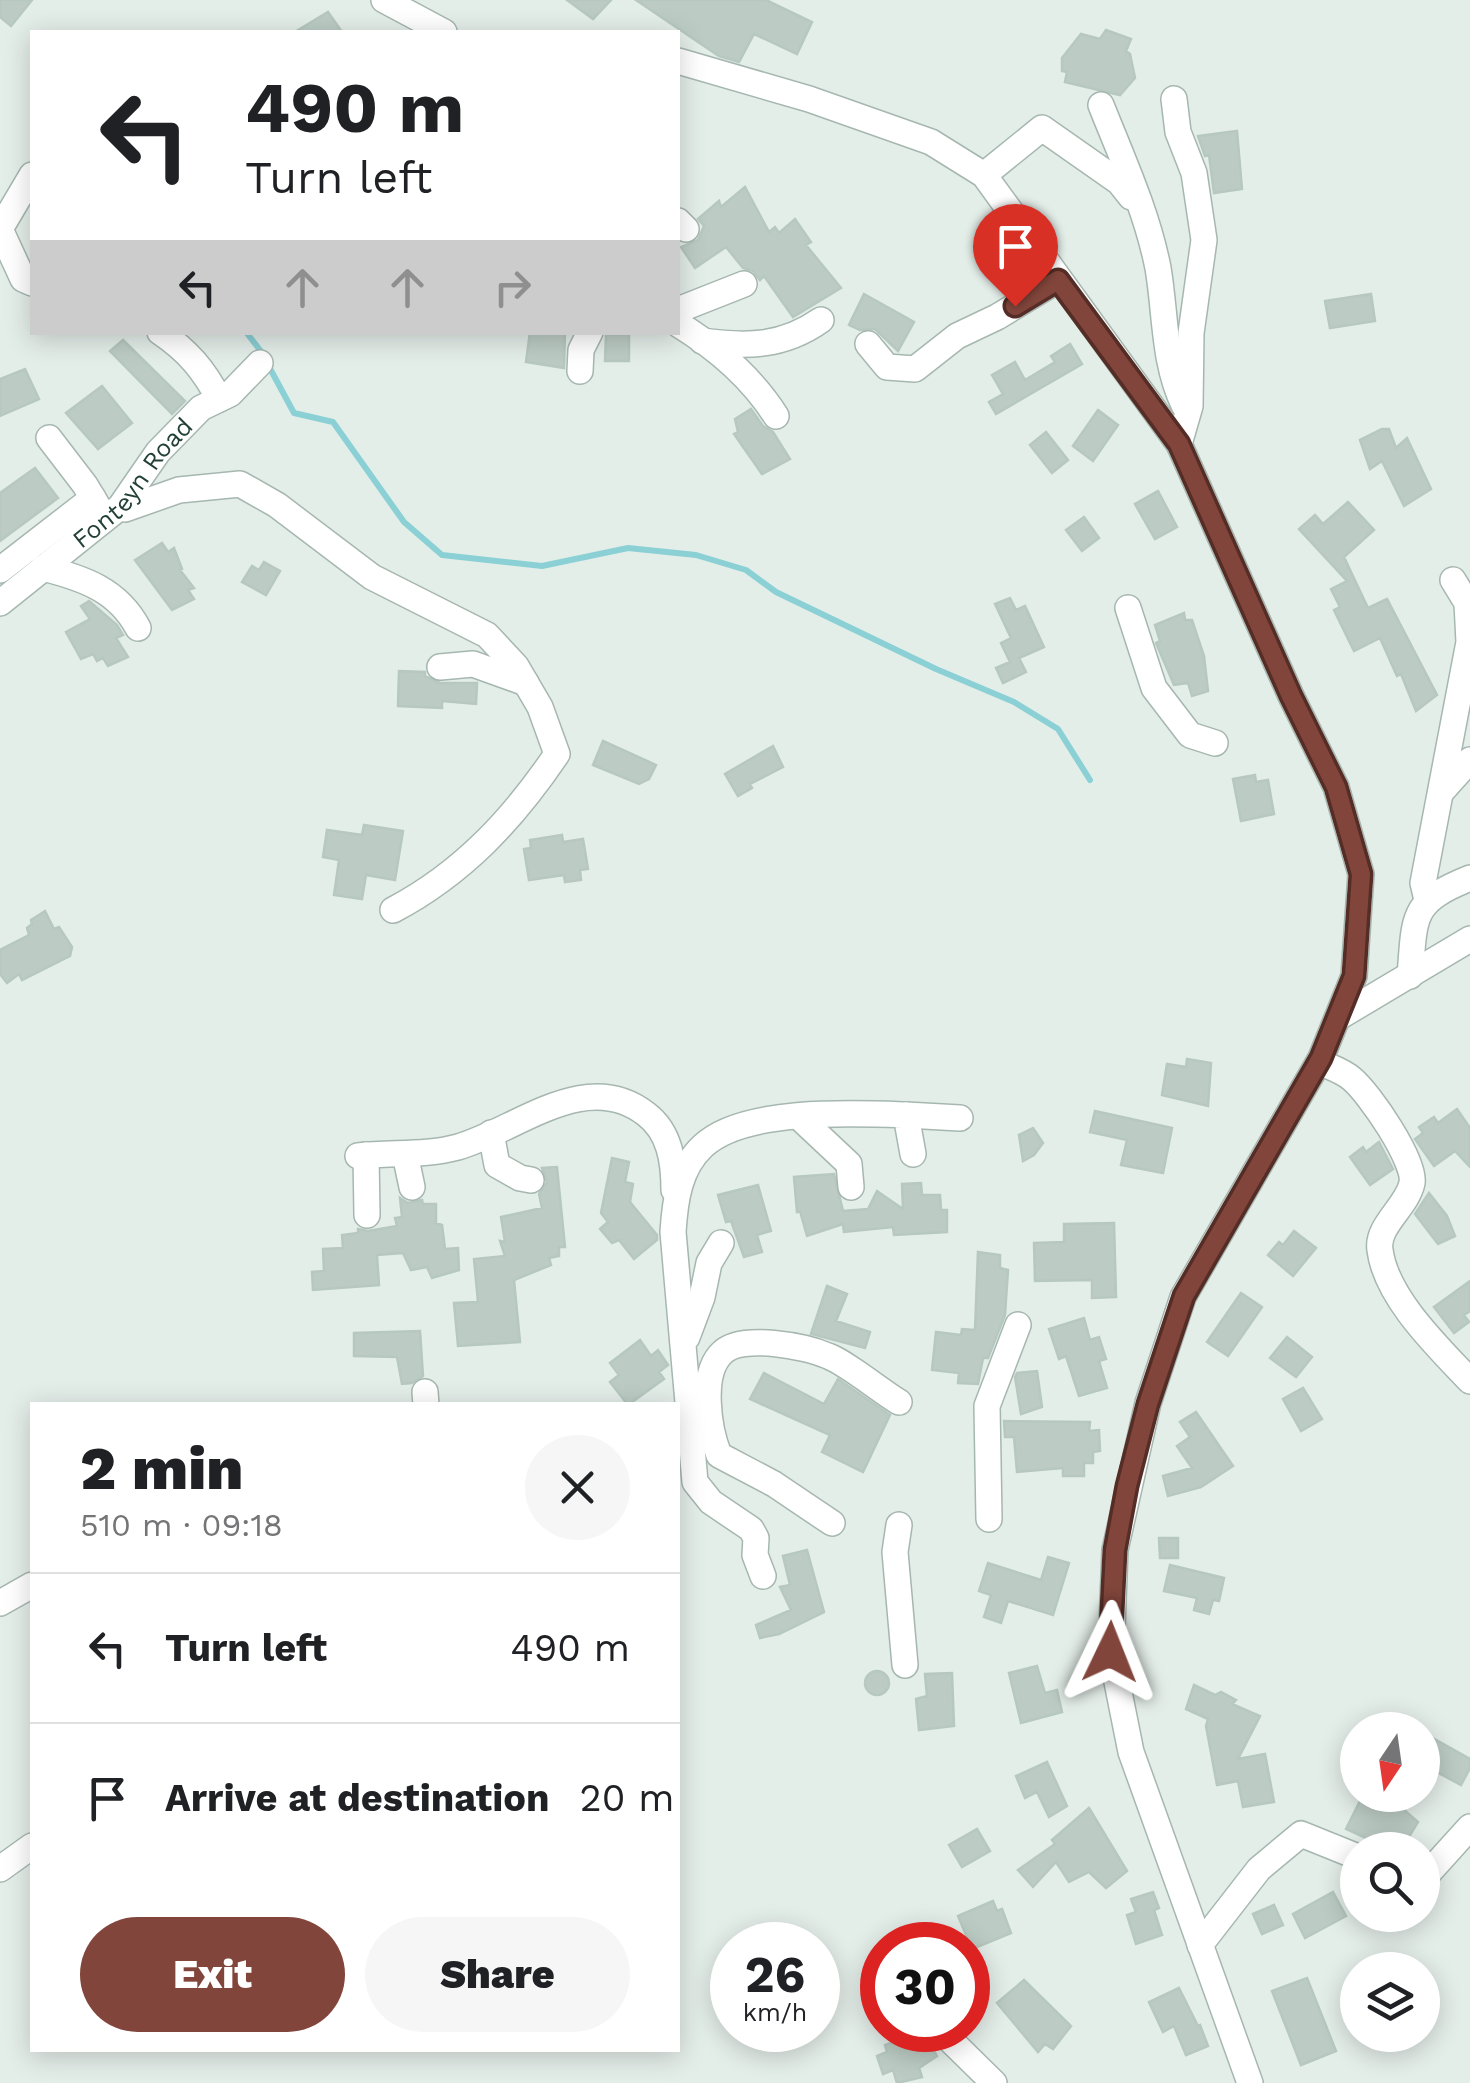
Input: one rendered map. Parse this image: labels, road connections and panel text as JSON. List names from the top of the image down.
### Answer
{
  "streets": {
    "street": ["Fonteyn Road"]
  },
  "north": "bottom",
  "page": {
    "turn": ["490 m", "Turn left"],
    "heading": ["2 min", "510 m · 09:18"],
    "list": [
      {
        "name": "Turn left",
        "value": "490 m"
      },
      {
        "name": "Arrive at destination",
        "value": "20 m"
      }
    ],
    "buttons": ["Exit", "Share"],
    "speed": "26 km/h",
    "limit": "30"
  }
}
